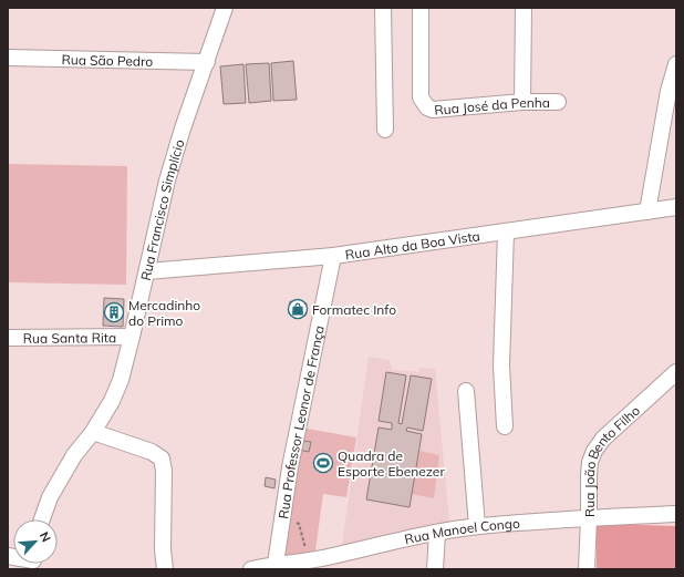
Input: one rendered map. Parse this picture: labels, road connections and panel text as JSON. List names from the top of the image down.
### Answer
{
  "streets": {
    "street": [
      "Rua São Pedro",
      "Rua José da Penha",
      "Rua Francisco Simplício",
      "Rua Alto da Boa Vista",
      "Rua Santa Rita",
      "Rua Professor Leonor de França",
      "Rua João Bento Filho",
      "Rua Manoel Congo"
    ]
  },
  "crossings": [
    ["Rua São Pedro", "Rua Francisco Simplício"],
    ["Rua Francisco Simplício", "Rua Alto da Boa Vista"],
    ["Rua Francisco Simplício", "Rua Santa Rita"],
    ["Rua Alto da Boa Vista", "Rua Professor Leonor de França"],
    ["Rua Professor Leonor de França", "Rua Manoel Congo"],
    ["Rua João Bento Filho", "Rua Manoel Congo"]
  ],
  "places": {
    "shop": ["Formatec Info"],
    "building": ["Mercadinho do Primo"],
    "sports": ["Quadra de Esporte Ebenezer"]
  },
  "north": "top right"
}
